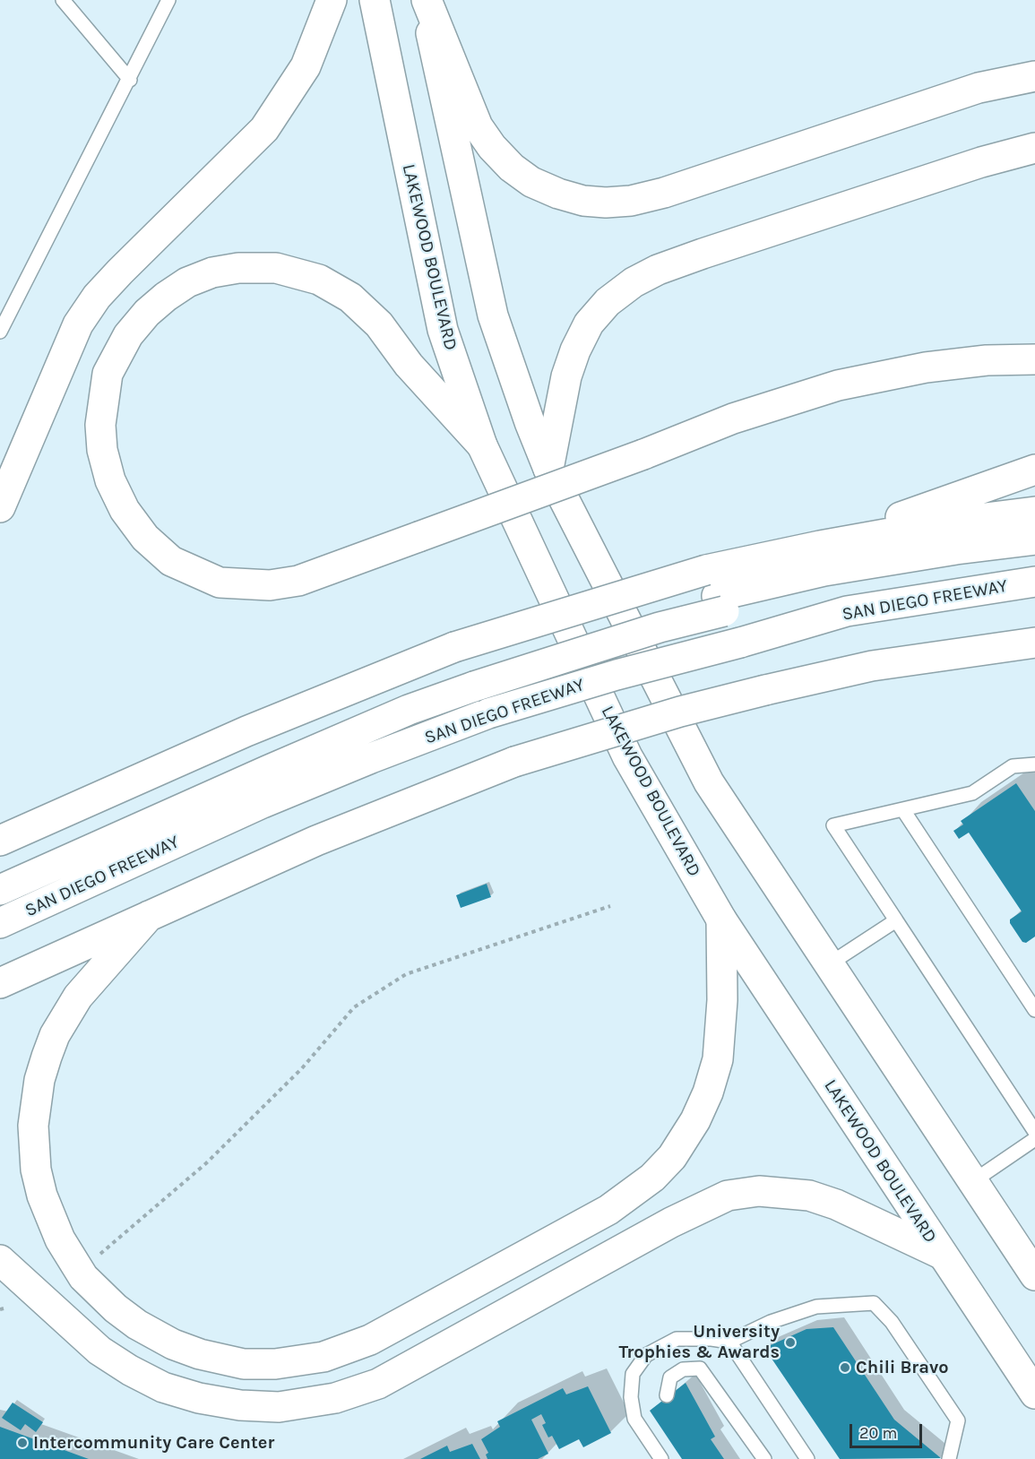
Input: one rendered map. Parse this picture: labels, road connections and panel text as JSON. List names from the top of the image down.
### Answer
{
  "streets": {
    "main road": ["LAKEWOOD BOULEVARD", "SAN DIEGO FREEWAY"]
  },
  "places": ["University Trophies & Awards", "Chili Bravo", "Intercommunity Care Center"],
  "scale_bar": "20 m"
}
